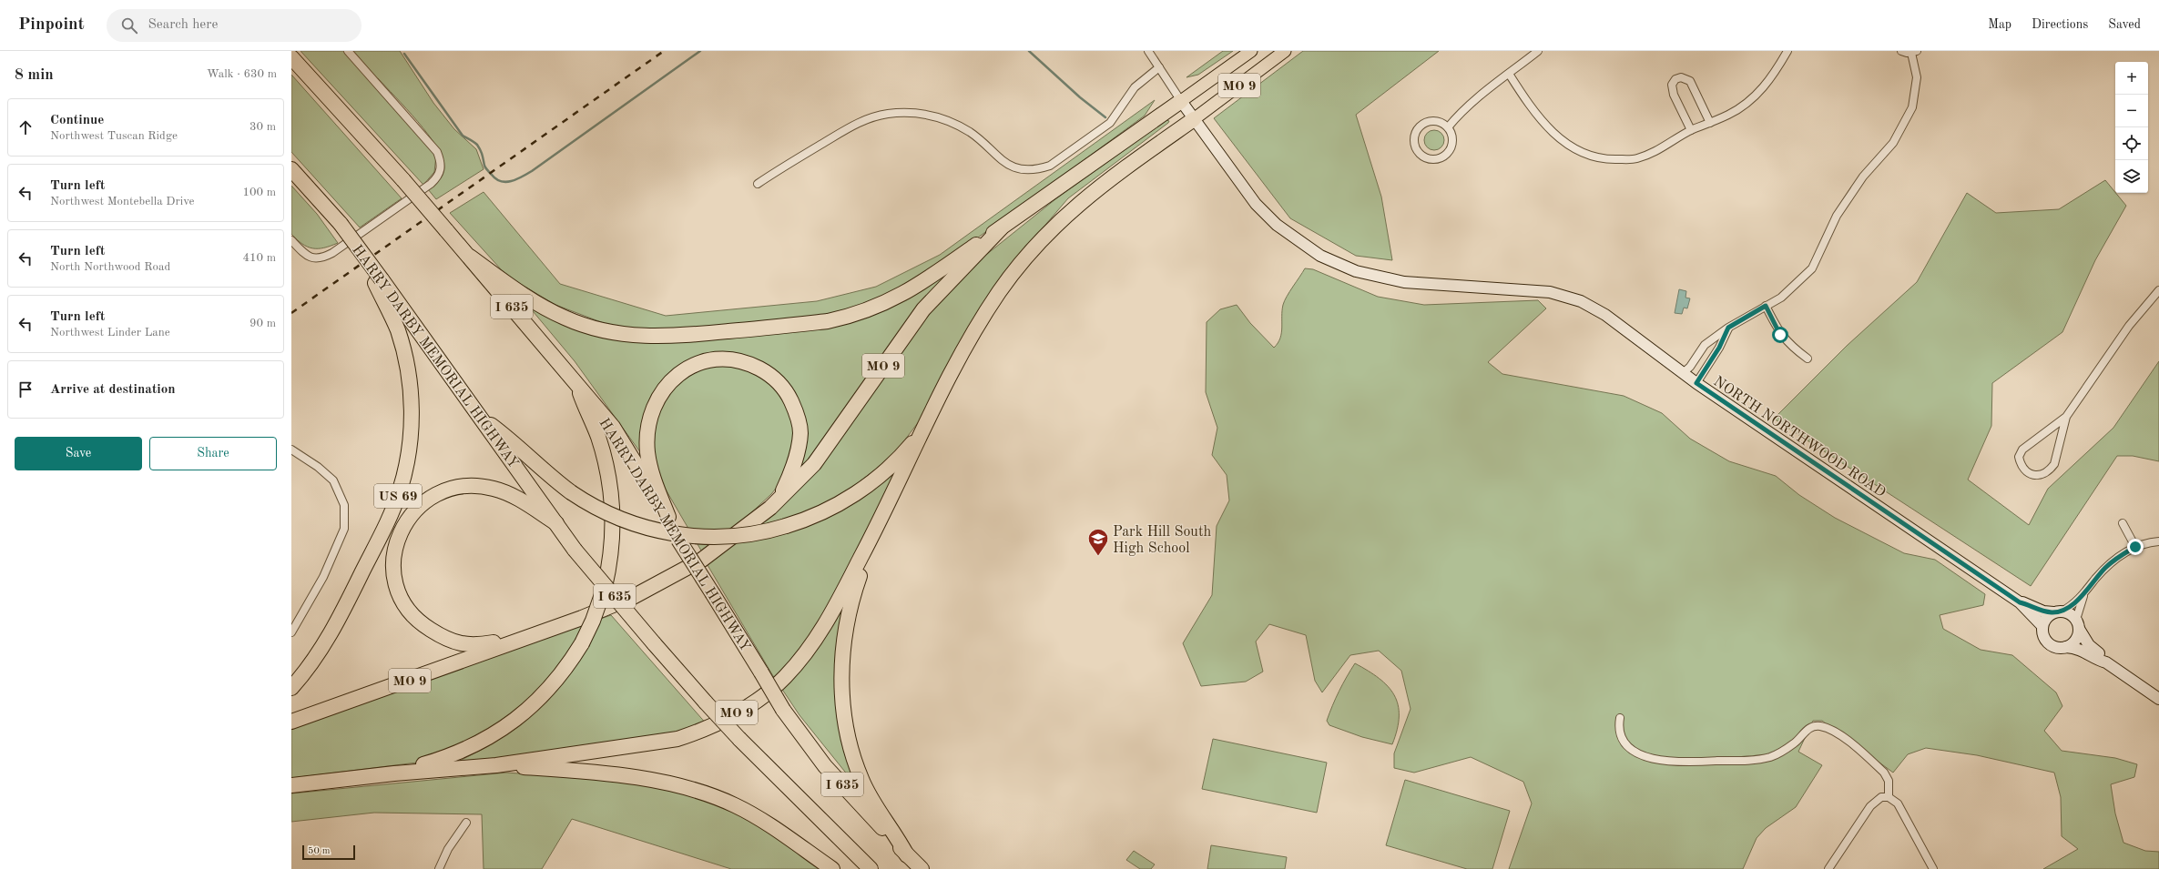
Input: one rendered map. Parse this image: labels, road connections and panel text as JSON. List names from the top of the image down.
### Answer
{
  "streets": {
    "highway": [
      "MO 9",
      "I 635",
      "HARRY DARBY MEMORIAL HIGHWAY",
      "US 69"
    ],
    "street": ["NORTH NORTHWOOD ROAD"]
  },
  "crossings": [
    ["MO 9", "NORTH NORTHWOOD ROAD"],
    ["HARRY DARBY MEMORIAL HIGHWAY", "US 69"]
  ],
  "places": {
    "school or university": ["Park Hill South High School"]
  },
  "scale_bar": "50 m",
  "page": {
    "header": "Pinpoint",
    "search": "Search here",
    "nav": ["Map", "Directions", "Saved"],
    "heading": ["8 min", "Walk · 630 m"],
    "map_buttons": ["+", "−"],
    "list": [
      ["Continue", "Northwest Tuscan Ridge", "30 m"],
      ["Turn left", "Northwest Montebella Drive", "100 m"],
      ["Turn left", "North Northwood Road", "410 m"],
      ["Turn left", "Northwest Linder Lane", "90 m"],
      "Arrive at destination"
    ],
    "buttons": ["Save", "Share"],
    "scale": "50 m"
  }
}
